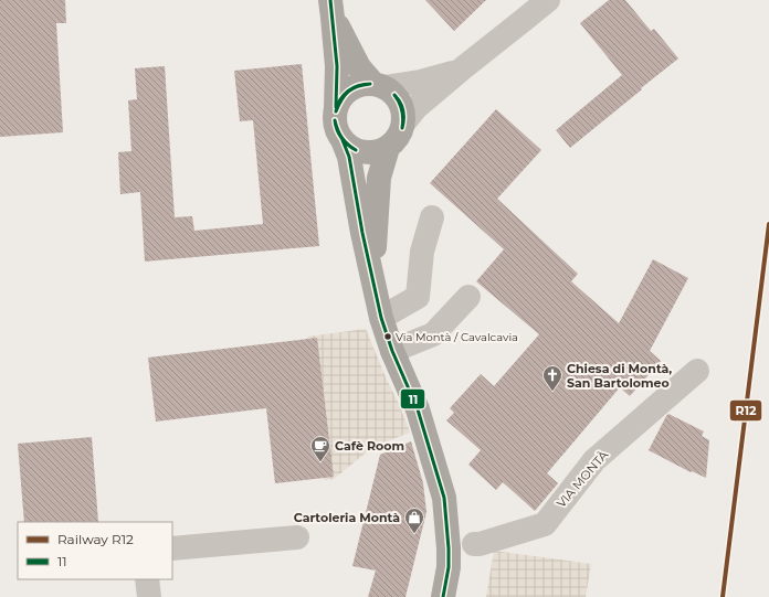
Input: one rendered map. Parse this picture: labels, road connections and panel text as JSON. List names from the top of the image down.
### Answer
{
  "streets": {
    "street": ["VIA MONTÀ"]
  },
  "places": {
    "other": ["Via Montà / Cavalcavia"],
    "church": ["Chiesa di Montà, San Bartolomeo"],
    "cafe": ["Cafè Room"],
    "shop": ["Cartoleria Montà"]
  },
  "lines": ["transit line 11", "rail line R12"],
  "legend": ["Railway R12", "11"]
}
